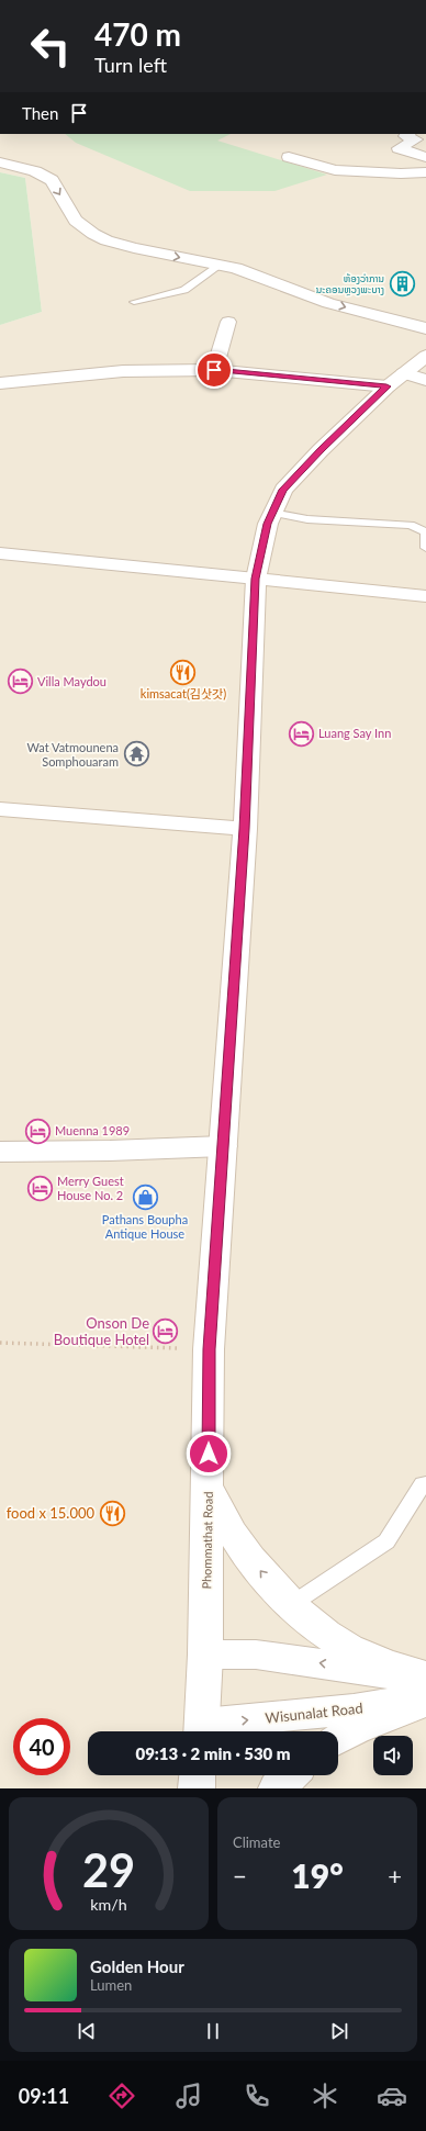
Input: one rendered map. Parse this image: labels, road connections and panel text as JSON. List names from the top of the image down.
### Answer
{
  "streets": {
    "street": ["Phommathat Road", "Wisunalat Road"]
  },
  "crossings": [
    ["Phommathat Road", "Wisunalat Road"]
  ],
  "places": {
    "building": ["ຫ້ອງວ່າການ ນະຄອນຫຼວງພະບາງ"],
    "restaurant": ["kimsacat(김삿갓)", "food x 15.000"],
    "hotel": [
      "Villa Maydou",
      "Luang Say Inn",
      "Muenna 1989",
      "Merry Guest House No. 2",
      "Onson De Boutique Hotel"
    ],
    "temple": ["Wat Vatmounena Somphouaram"],
    "shop": ["Pathans Boupha Antique House"]
  },
  "page": {
    "turn": ["470 m", "Turn left"],
    "then": "Then",
    "limit": "40",
    "trip": "09:13 · 2 min · 530 m",
    "tile": "Climate",
    "heat": ["−", "19°", "+"],
    "song": ["Golden Hour", "Lumen"],
    "tabs": "09:11",
    "gauge": ["29", "km/h"]
  }
}
